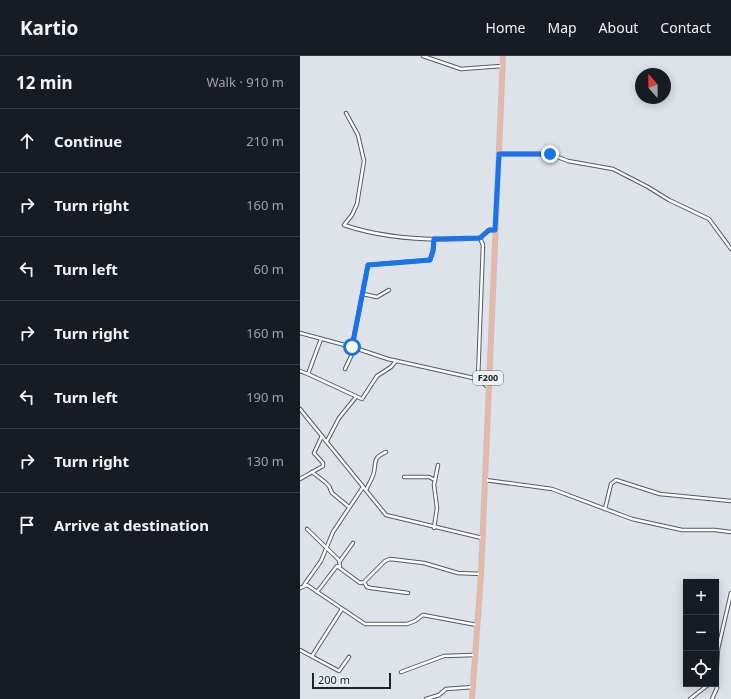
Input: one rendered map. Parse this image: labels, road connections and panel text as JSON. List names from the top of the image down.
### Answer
{
  "streets": {
    "main road": ["F200"]
  },
  "scale_bar": "200 m",
  "north": "top",
  "page": {
    "header": "Kartio",
    "nav": [
      "Home",
      "Map",
      "About",
      "Contact"
    ],
    "heading": ["12 min", "Walk · 910 m"],
    "list": [
      ["Continue", "210 m"],
      ["Turn right", "160 m"],
      ["Turn left", "60 m"],
      ["Turn right", "160 m"],
      ["Turn left", "190 m"],
      ["Turn right", "130 m"],
      "Arrive at destination"
    ],
    "map_buttons": ["+", "−"],
    "scale": "200 m"
  }
}
